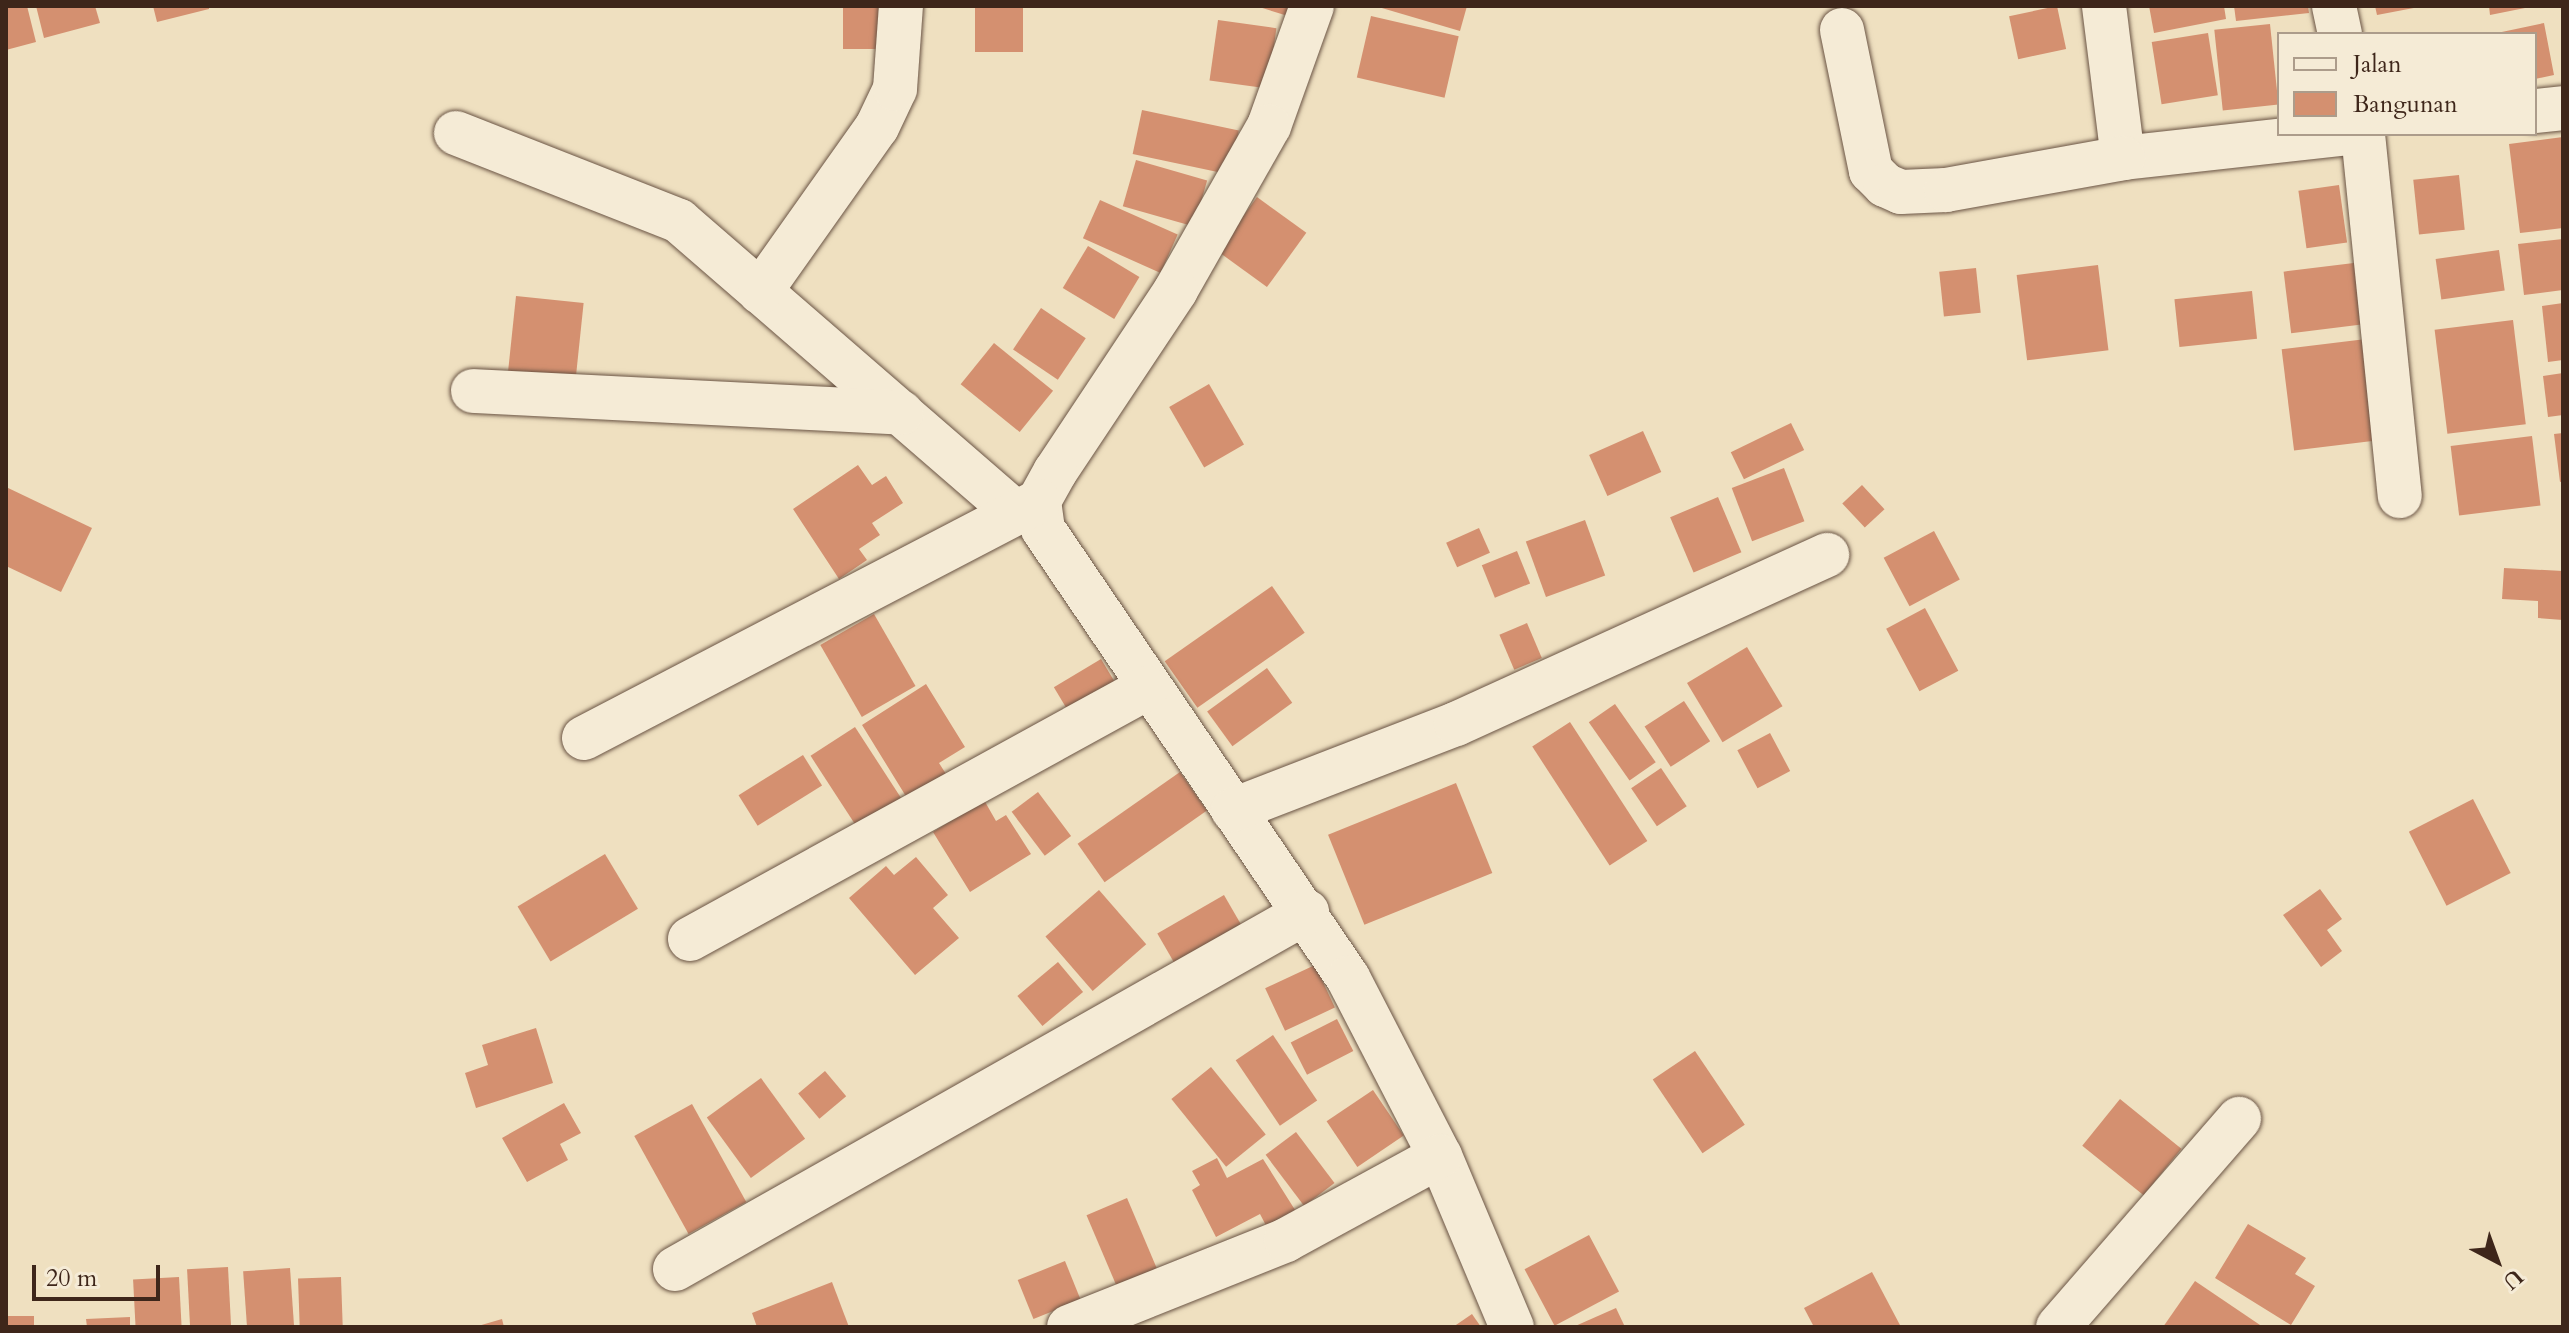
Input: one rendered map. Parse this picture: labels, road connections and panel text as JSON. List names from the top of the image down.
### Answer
{
  "legend": ["Jalan", "Bangunan"],
  "scale_bar": "20 m",
  "north": "bottom right"
}
